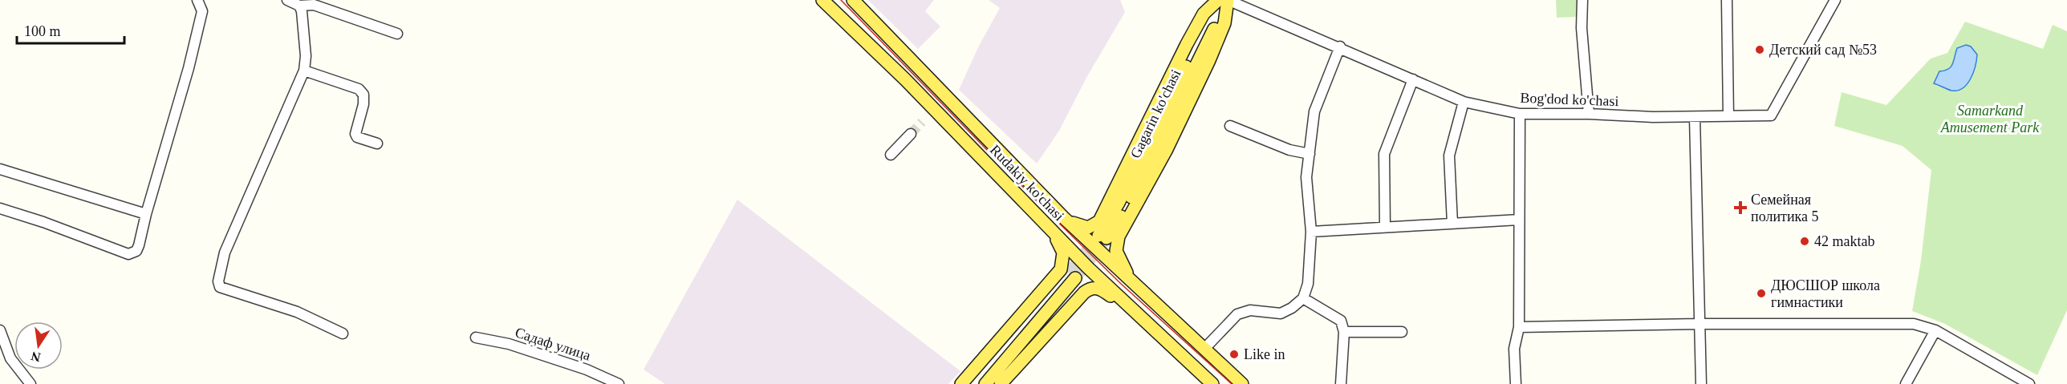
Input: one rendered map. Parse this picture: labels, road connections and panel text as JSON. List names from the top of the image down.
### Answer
{
  "streets": {
    "main road": ["Gagarin ko'chasi", "Rudakiy ko'chasi"],
    "street": ["Bog'dod ko'chasi", "Садаф улица"]
  },
  "crossings": [
    ["Bog'dod ko'chasi", "Gagarin ko'chasi"]
  ],
  "parks": ["Samarkand Amusement Park"],
  "places": {
    "other": [
      "Детский сад №53",
      "42 maktab",
      "ДЮСШОР школа гимнастики",
      "Like in"
    ],
    "health": ["Семейная политика 5"]
  },
  "scale_bar": "100 m",
  "north": "bottom"
}
